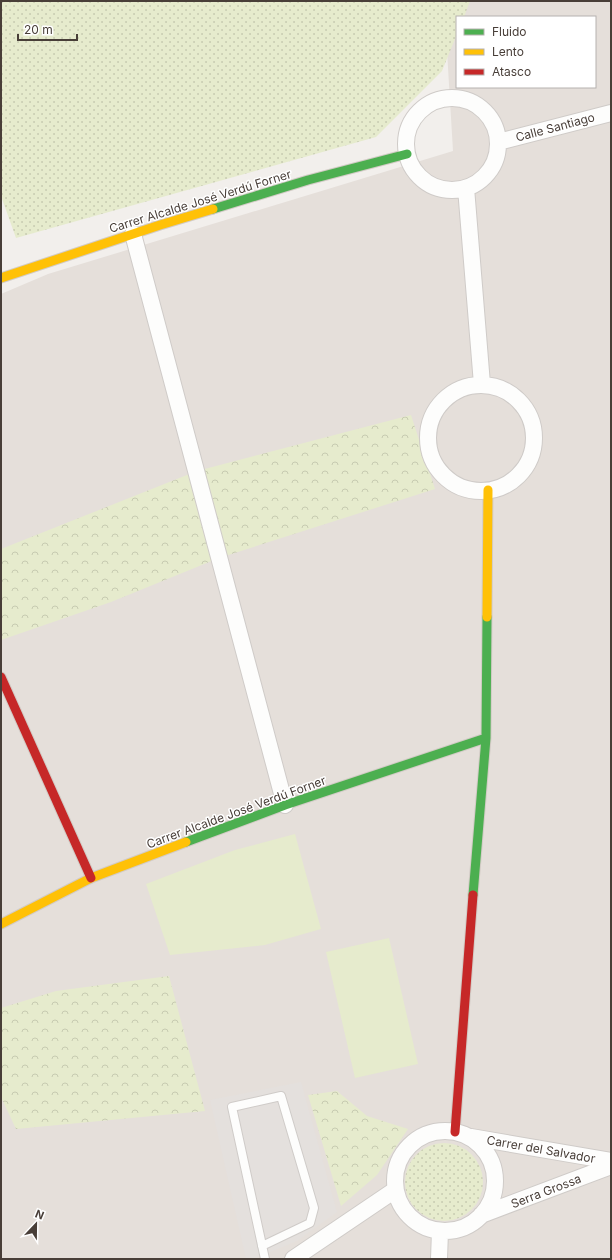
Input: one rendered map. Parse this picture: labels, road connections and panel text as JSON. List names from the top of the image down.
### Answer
{
  "streets": {
    "street": [
      "Calle Santiago",
      "Carrer Alcalde José Verdú Forner",
      "Carrer del Salvador",
      "Serra Grossa"
    ]
  },
  "crossings": [
    ["Calle Santiago", "Carrer Alcalde José Verdú Forner"],
    ["Carrer del Salvador", "Serra Grossa"]
  ],
  "legend": ["Fluido", "Lento", "Atasco"],
  "scale_bar": "20 m",
  "north": "top"
}
